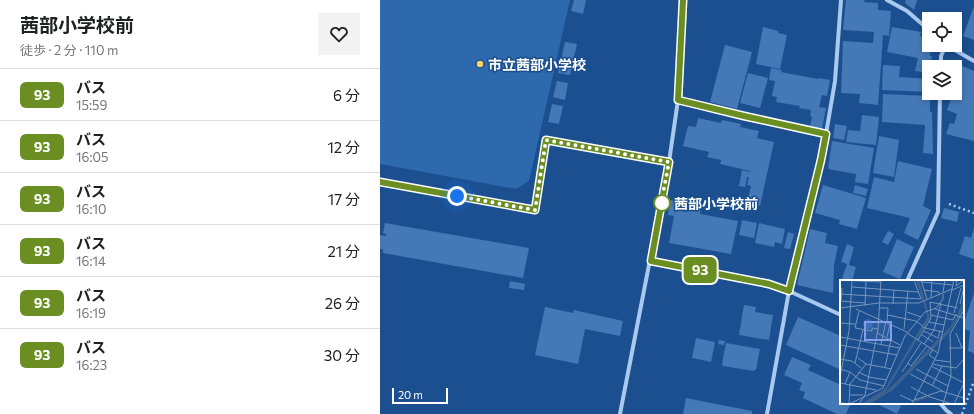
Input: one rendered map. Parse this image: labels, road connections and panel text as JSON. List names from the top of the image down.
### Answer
{
  "places": ["市立茜部小学校", "茜部小学校前"],
  "lines": ["bus line 93"],
  "scale_bar": "20 m",
  "page": {
    "heading": ["茜部小学校前", "徒歩 · 2 分 · 110 m"],
    "on_map": "93",
    "list": [
      {
        "mark": "93",
        "name": "バス",
        "note": "15:59",
        "value": "6 分"
      },
      {
        "mark": "93",
        "name": "バス",
        "note": "16:05",
        "value": "12 分"
      },
      {
        "mark": "93",
        "name": "バス",
        "note": "16:10",
        "value": "17 分"
      },
      {
        "mark": "93",
        "name": "バス",
        "note": "16:14",
        "value": "21 分"
      },
      {
        "mark": "93",
        "name": "バス",
        "note": "16:19",
        "value": "26 分"
      },
      {
        "mark": "93",
        "name": "バス",
        "note": "16:23",
        "value": "30 分"
      }
    ],
    "scale": "20 m"
  }
}
